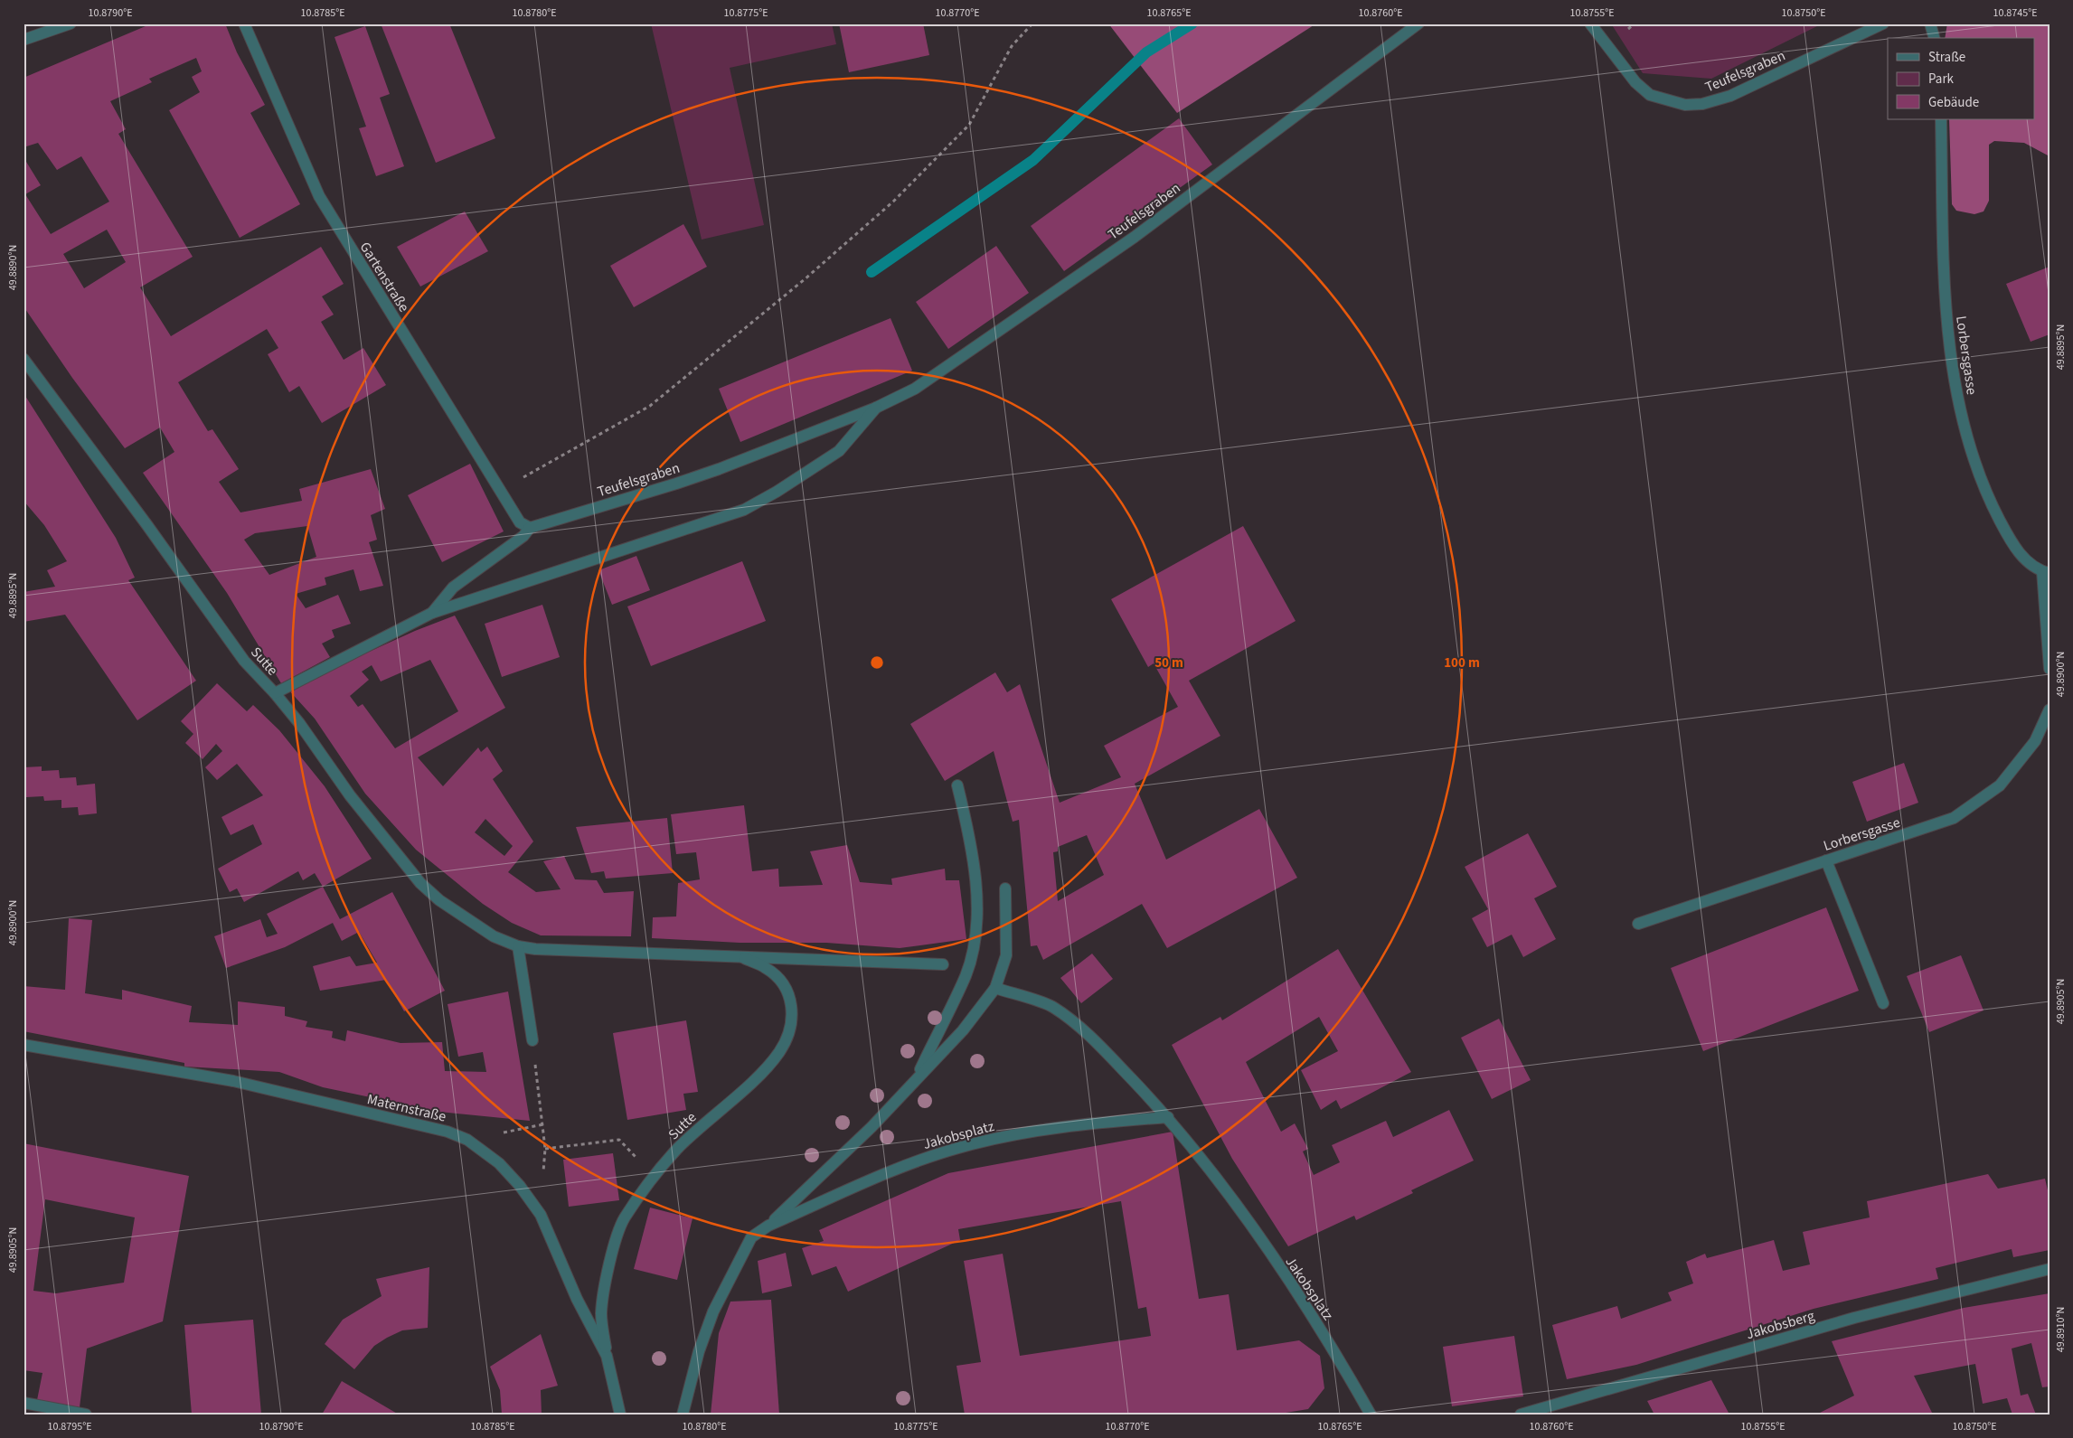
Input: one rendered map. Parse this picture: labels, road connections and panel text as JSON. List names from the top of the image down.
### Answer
{
  "streets": {
    "street": [
      "Teufelsgraben",
      "Gartenstraße",
      "Lorbersgasse",
      "Sutte",
      "Maternstraße",
      "Jakobsplatz",
      "Jakobsberg"
    ]
  },
  "crossings": [
    ["Teufelsgraben", "Gartenstraße"],
    ["Teufelsgraben", "Sutte"],
    ["Sutte", "Maternstraße"]
  ],
  "legend": ["Straße", "Park", "Gebäude"],
  "coordinates": [
    "10.8790°E",
    "10.8785°E",
    "10.8780°E",
    "10.8775°E",
    "10.8770°E",
    "10.8765°E",
    "10.8760°E",
    "10.8755°E",
    "10.8750°E",
    "10.8745°E",
    "49.8890°N",
    "49.8895°N",
    "49.8900°N",
    "49.8905°N",
    "49.8910°N",
    "10.8795°E"
  ],
  "rings": ["50 m", "100 m"]
}
